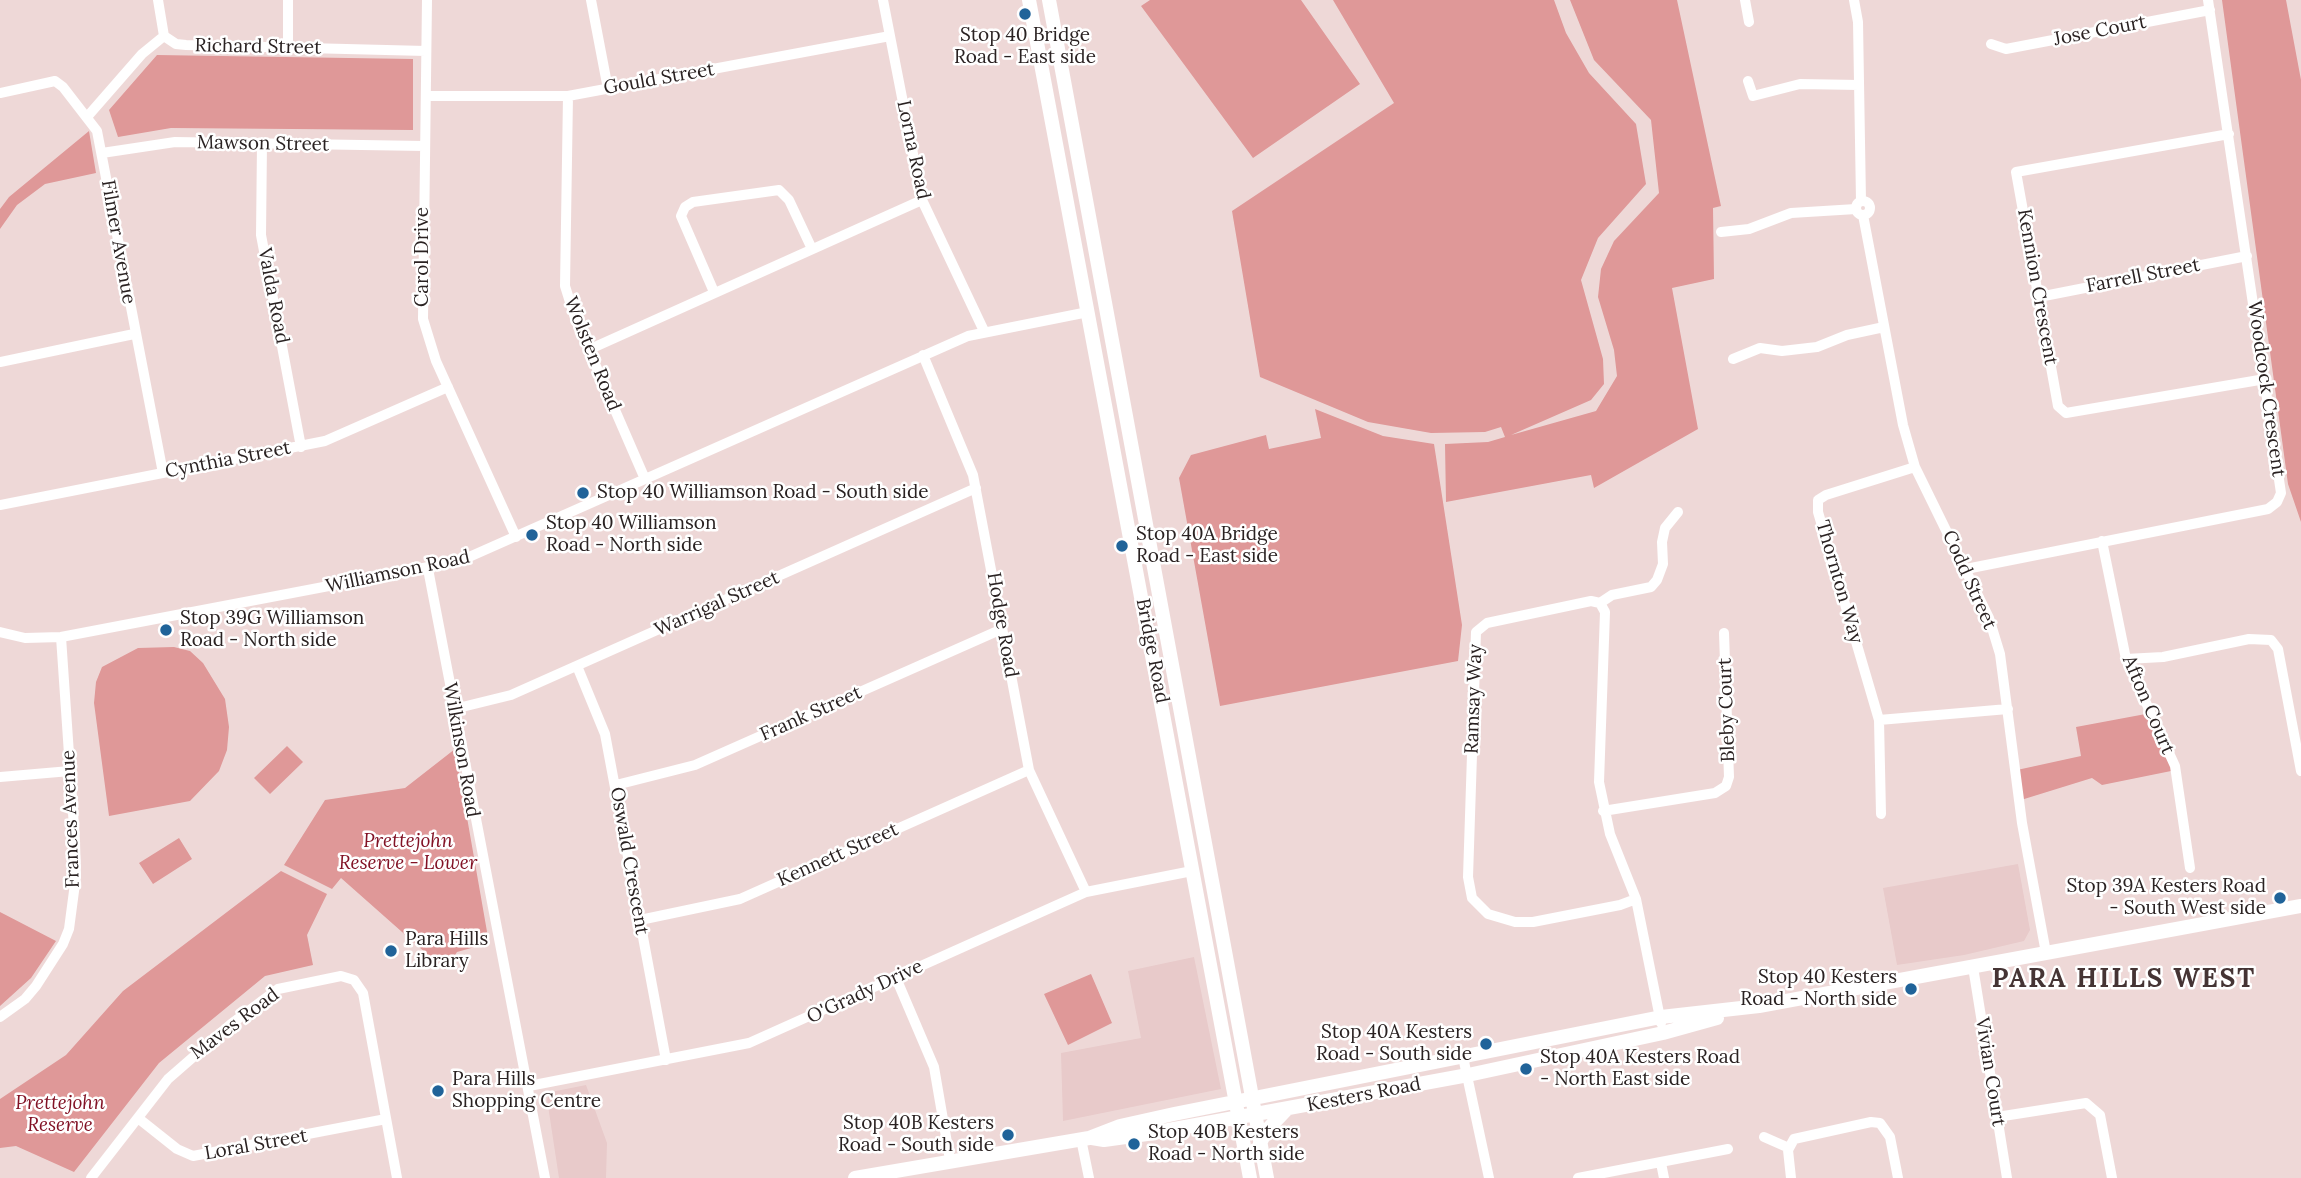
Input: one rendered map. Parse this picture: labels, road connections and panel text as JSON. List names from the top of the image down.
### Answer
{
  "streets": {
    "main road": ["Bridge Road", "Kesters Road"],
    "street": [
      "Jose Court",
      "Richard Street",
      "Gould Street",
      "Mawson Street",
      "Lorna Road",
      "Filmer Avenue",
      "Carol Drive",
      "Farrell Street",
      "Kennion Crescent",
      "Valda Road",
      "Wolsten Road",
      "Woodcock Crescent",
      "Cynthia Street",
      "Williamson Road",
      "Codd Street",
      "Thornton Way",
      "Warrigal Street",
      "Hodge Road",
      "Ramsay Way",
      "Afton Court",
      "Bleby Court",
      "Frank Street",
      "Wilkinson Road",
      "Frances Avenue",
      "Kennett Street",
      "Oswald Crescent",
      "O'Grady Drive",
      "Maves Road",
      "Vivian Court",
      "Loral Street"
    ]
  },
  "crossings": [
    ["Jose Court", "Woodcock Crescent"],
    ["Richard Street", "Carol Drive"],
    ["Gould Street", "Lorna Road"],
    ["Gould Street", "Carol Drive"],
    ["Gould Street", "Wolsten Road"],
    ["Mawson Street", "Filmer Avenue"],
    ["Mawson Street", "Carol Drive"],
    ["Mawson Street", "Valda Road"],
    ["Lorna Road", "Williamson Road"],
    ["Filmer Avenue", "Cynthia Street"],
    ["Carol Drive", "Cynthia Street"],
    ["Carol Drive", "Williamson Road"],
    ["Farrell Street", "Kennion Crescent"],
    ["Farrell Street", "Woodcock Crescent"],
    ["Kennion Crescent", "Woodcock Crescent"],
    ["Valda Road", "Cynthia Street"],
    ["Wolsten Road", "Williamson Road"],
    ["Woodcock Crescent", "Codd Street"],
    ["Woodcock Crescent", "Afton Court"],
    ["Williamson Road", "Hodge Road"],
    ["Williamson Road", "Bridge Road"],
    ["Williamson Road", "Wilkinson Road"],
    ["Williamson Road", "Frances Avenue"],
    ["Codd Street", "Thornton Way"],
    ["Codd Street", "Kesters Road"],
    ["Warrigal Street", "Hodge Road"],
    ["Warrigal Street", "Wilkinson Road"],
    ["Warrigal Street", "Oswald Crescent"],
    ["Hodge Road", "Frank Street"],
    ["Hodge Road", "Kennett Street"],
    ["Hodge Road", "O'Grady Drive"],
    ["Bridge Road", "O'Grady Drive"],
    ["Bridge Road", "Kesters Road"],
    ["Frank Street", "Oswald Crescent"],
    ["Wilkinson Road", "O'Grady Drive"],
    ["Kennett Street", "Oswald Crescent"],
    ["Oswald Crescent", "O'Grady Drive"],
    ["Maves Road", "Loral Street"],
    ["Vivian Court", "Kesters Road"]
  ],
  "districts": ["PARA HILLS WEST"],
  "parks": ["Prettejohn Reserve - Lower", "Prettejohn Reserve"],
  "places": [
    "Stop 40 Bridge Road - East side",
    "Stop 40 Williamson Road - South side",
    "Stop 40 Williamson Road - North side",
    "Stop 40A Bridge Road - East side",
    "Stop 39G Williamson Road - North side",
    "Stop 39A Kesters Road - South West side",
    "Para Hills Library",
    "Stop 40 Kesters Road - North side",
    "Stop 40A Kesters Road - South side",
    "Stop 40A Kesters Road - North East side",
    "Para Hills Shopping Centre",
    "Stop 40B Kesters Road - South side",
    "Stop 40B Kesters Road - North side"
  ]
}
